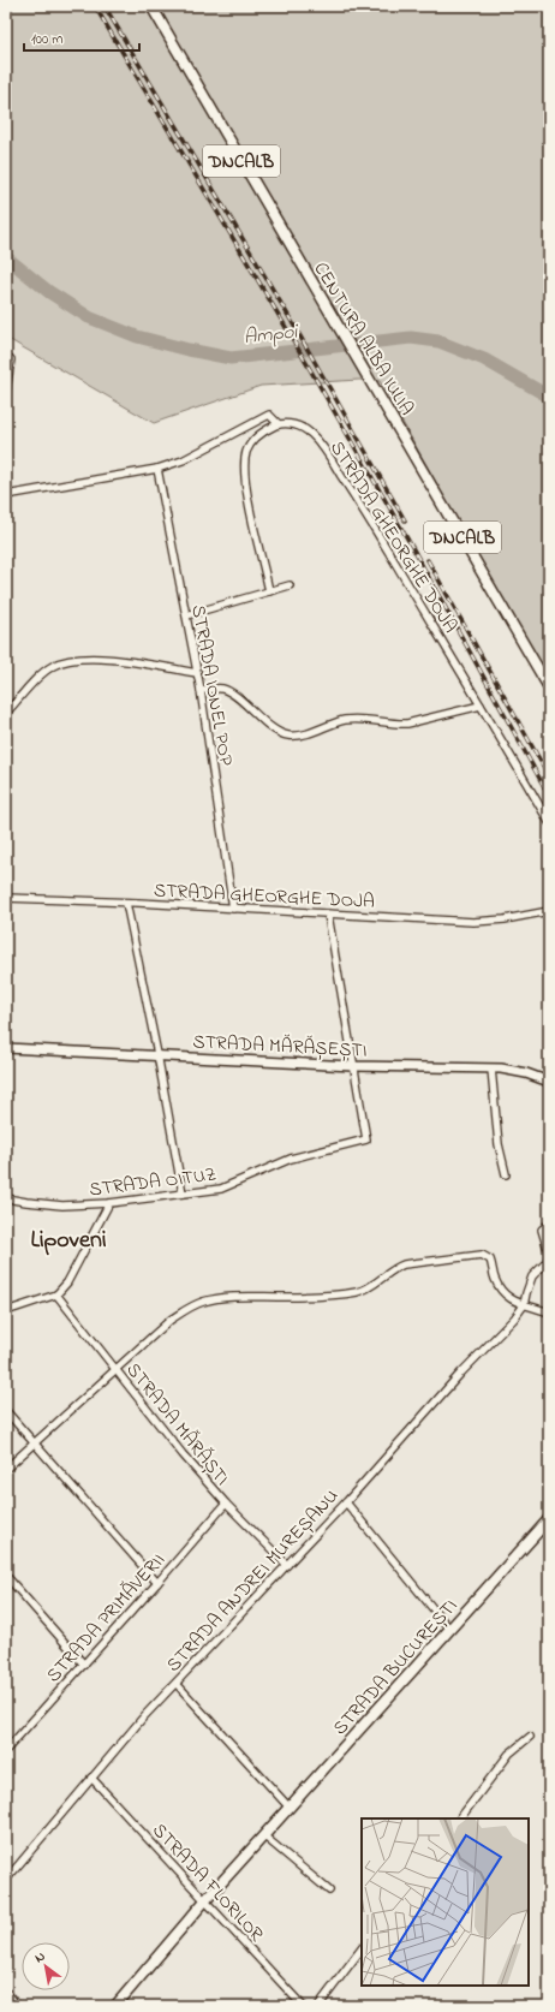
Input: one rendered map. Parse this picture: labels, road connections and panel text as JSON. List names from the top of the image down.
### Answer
{
  "streets": {
    "main road": ["DNCALB", "CENTURA ALBA IULIA", "STRADA BUCUREȘTI"],
    "street": [
      "STRADA GHEORGHE DOJA",
      "STRADA IONEL POP",
      "STRADA MĂRĂȘEȘTI",
      "STRADA OITUZ",
      "STRADA MĂRĂȘTI",
      "STRADA ANDREI MUREȘANU",
      "STRADA PRIMĂVERII",
      "STRADA FLORILOR"
    ]
  },
  "crossings": [
    ["STRADA GHEORGHE DOJA", "STRADA IONEL POP"],
    ["STRADA MĂRĂȘEȘTI", "STRADA OITUZ"],
    ["STRADA MĂRĂȘTI", "STRADA ANDREI MUREȘANU"],
    ["STRADA MĂRĂȘTI", "STRADA PRIMĂVERII"],
    ["STRADA ANDREI MUREȘANU", "STRADA FLORILOR"],
    ["STRADA BUCUREȘTI", "STRADA FLORILOR"]
  ],
  "districts": ["Lipoveni"],
  "water": ["Ampoi"],
  "scale_bar": "100 m",
  "north": "top left"
}
